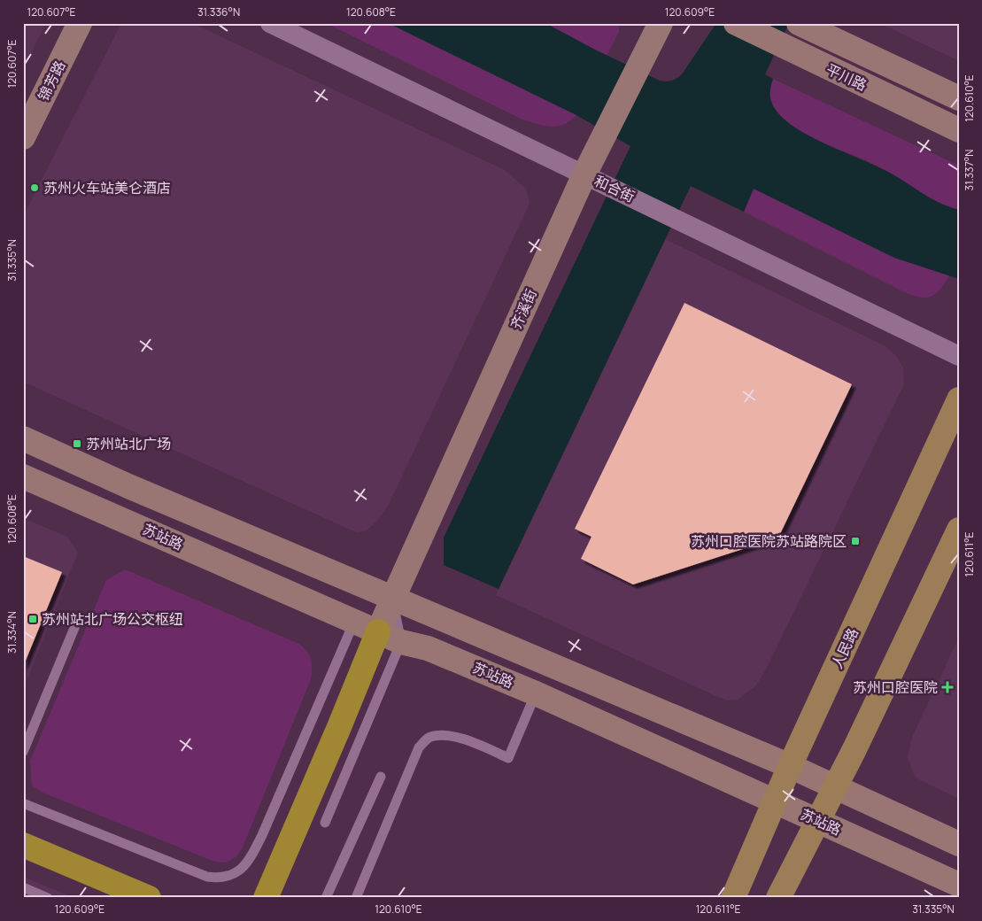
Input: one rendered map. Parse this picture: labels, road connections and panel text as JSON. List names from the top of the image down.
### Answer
{
  "streets": {
    "main road": [
      "平川路",
      "锦芳路",
      "齐溪街",
      "苏站路",
      "人民路"
    ],
    "street": ["和合街"]
  },
  "crossings": [
    ["和合街", "齐溪街"],
    ["齐溪街", "苏站路"],
    ["苏站路", "人民路"]
  ],
  "places": {
    "other": ["苏州火车站美仑酒店"],
    "transit": ["苏州站北广场", "苏州口腔医院苏站路院区", "苏州站北广场公交枢纽"],
    "health": ["苏州口腔医院"]
  },
  "coordinates": [
    "120.607°E",
    "31.336°N",
    "120.608°E",
    "120.609°E",
    "120.610°E",
    "31.337°N",
    "31.335°N",
    "120.611°E",
    "31.334°N"
  ]
}
